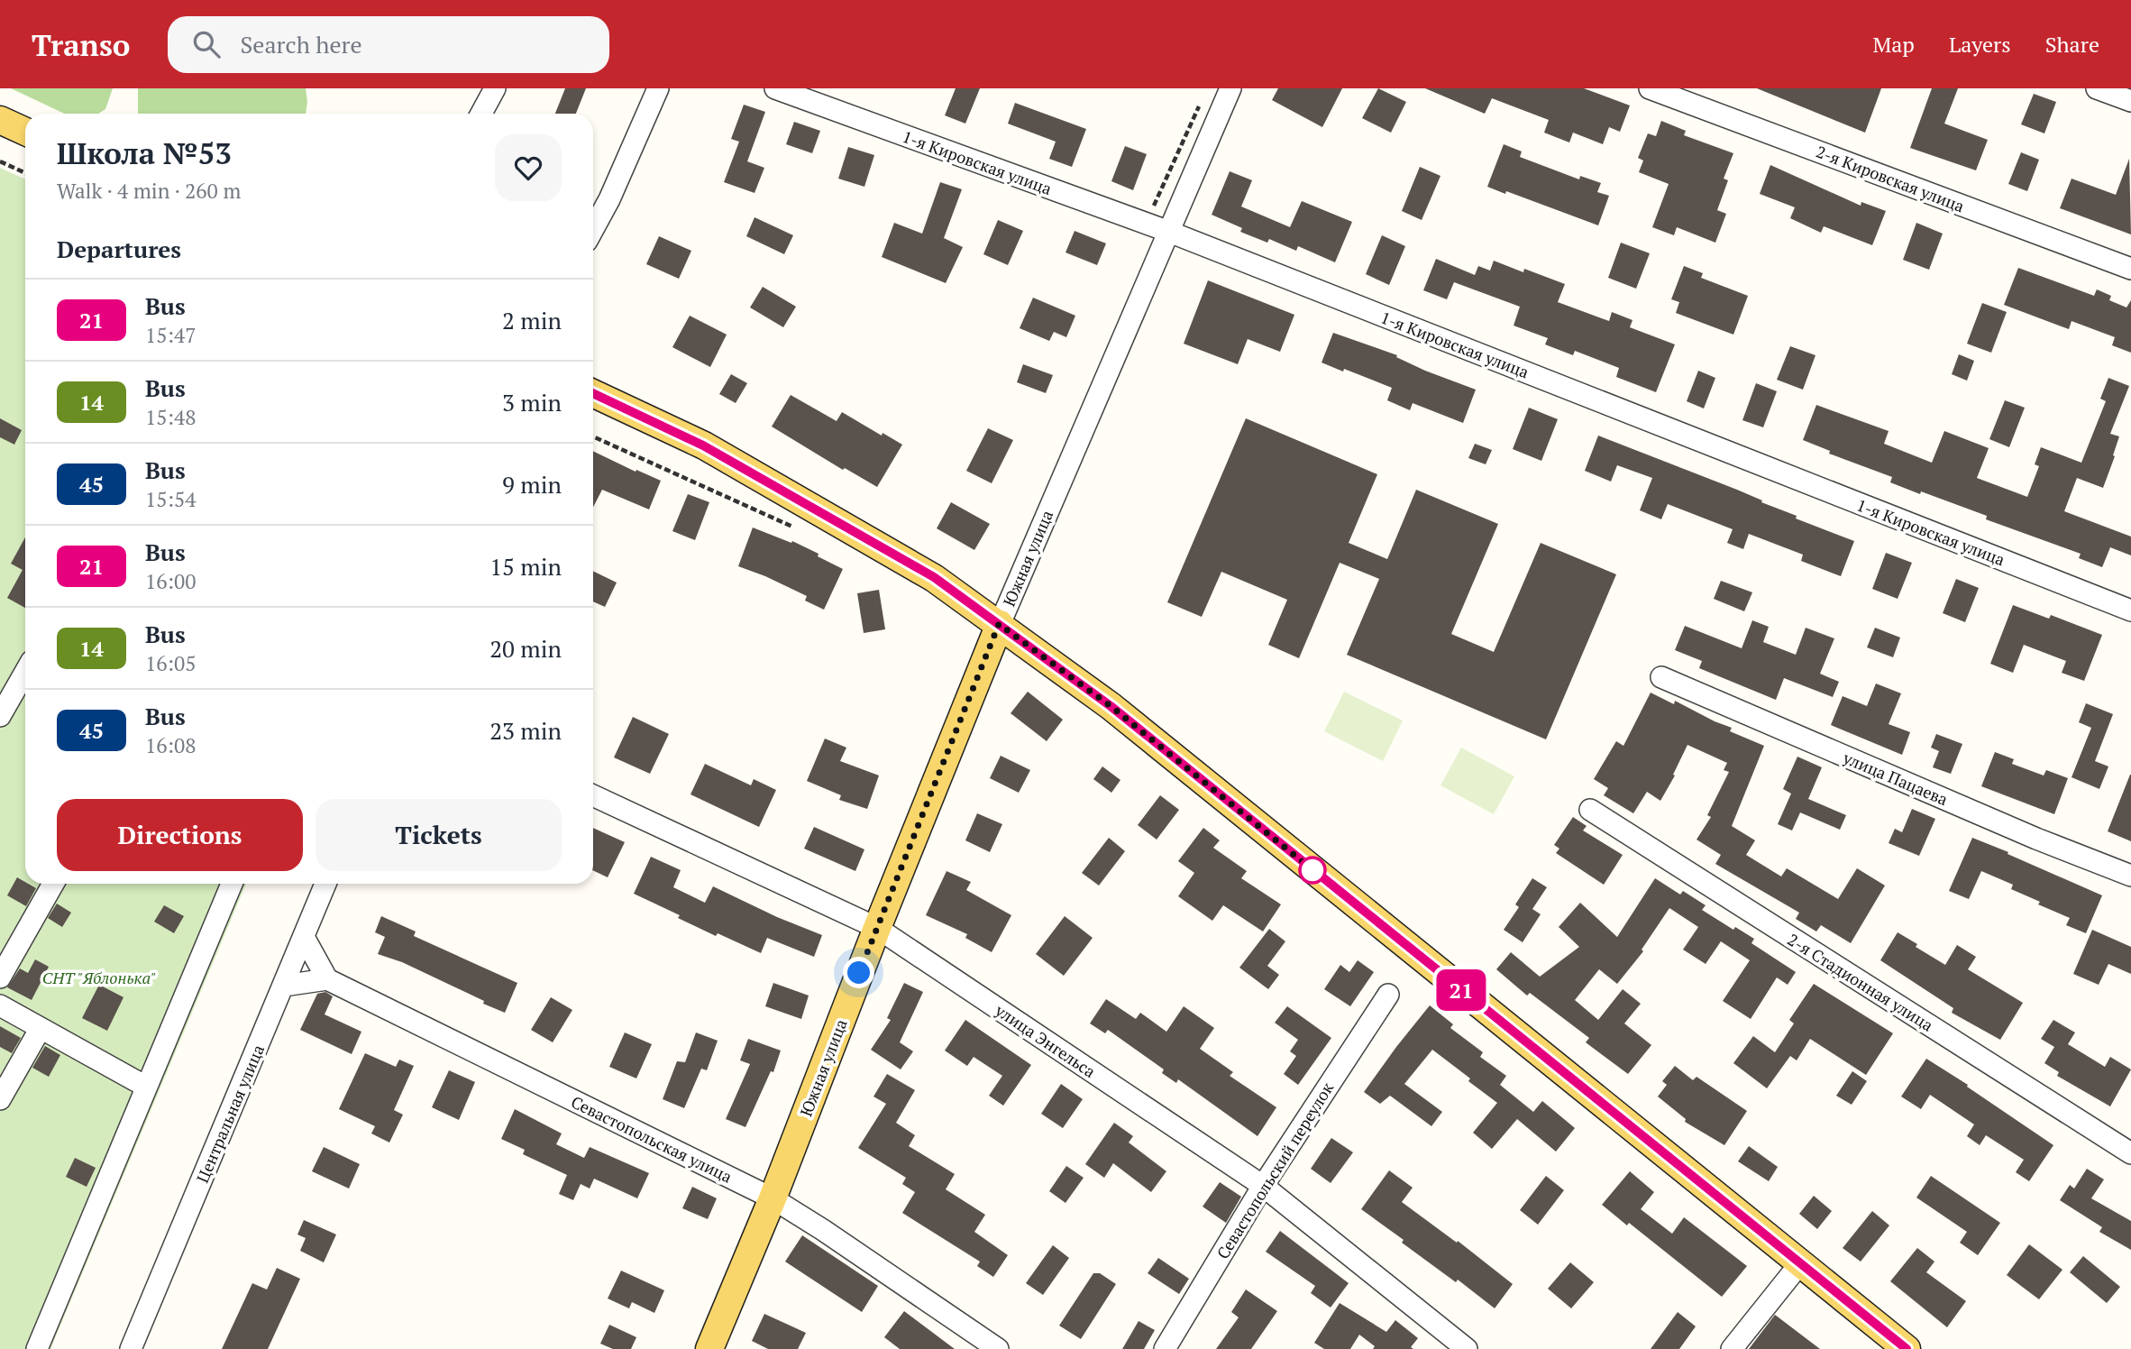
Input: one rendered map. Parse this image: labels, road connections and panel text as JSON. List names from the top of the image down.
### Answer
{
  "streets": {
    "main road": ["Южная улица"],
    "street": [
      "1-я Кировская улица",
      "2-я Кировская улица",
      "улица Пацаева",
      "2-я Стадионная улица",
      "улица Энгельса",
      "Центральная улица",
      "Севастопольская улица",
      "Севастопольский переулок"
    ]
  },
  "crossings": [
    ["1-я Кировская улица", "Южная улица"],
    ["Южная улица", "улица Энгельса"],
    ["Южная улица", "Севастопольская улица"],
    ["улица Энгельса", "Севастопольский переулок"]
  ],
  "parks": ["СНТ \"Яблонька\""],
  "lines": ["bus line 21"],
  "page": {
    "header": "Transo",
    "search": "Search here",
    "nav": ["Map", "Layers", "Share"],
    "on_map": "21",
    "heading": [
      ["Школа №53", "Walk · 4 min · 260 m"],
      "Departures"
    ],
    "list": [
      {
        "mark": "21",
        "name": "Bus",
        "note": "15:47",
        "value": "2 min"
      },
      {
        "mark": "14",
        "name": "Bus",
        "note": "15:48",
        "value": "3 min"
      },
      {
        "mark": "45",
        "name": "Bus",
        "note": "15:54",
        "value": "9 min"
      },
      {
        "mark": "21",
        "name": "Bus",
        "note": "16:00",
        "value": "15 min"
      },
      {
        "mark": "14",
        "name": "Bus",
        "note": "16:05",
        "value": "20 min"
      },
      {
        "mark": "45",
        "name": "Bus",
        "note": "16:08",
        "value": "23 min"
      }
    ],
    "buttons": ["Directions", "Tickets"]
  }
}
